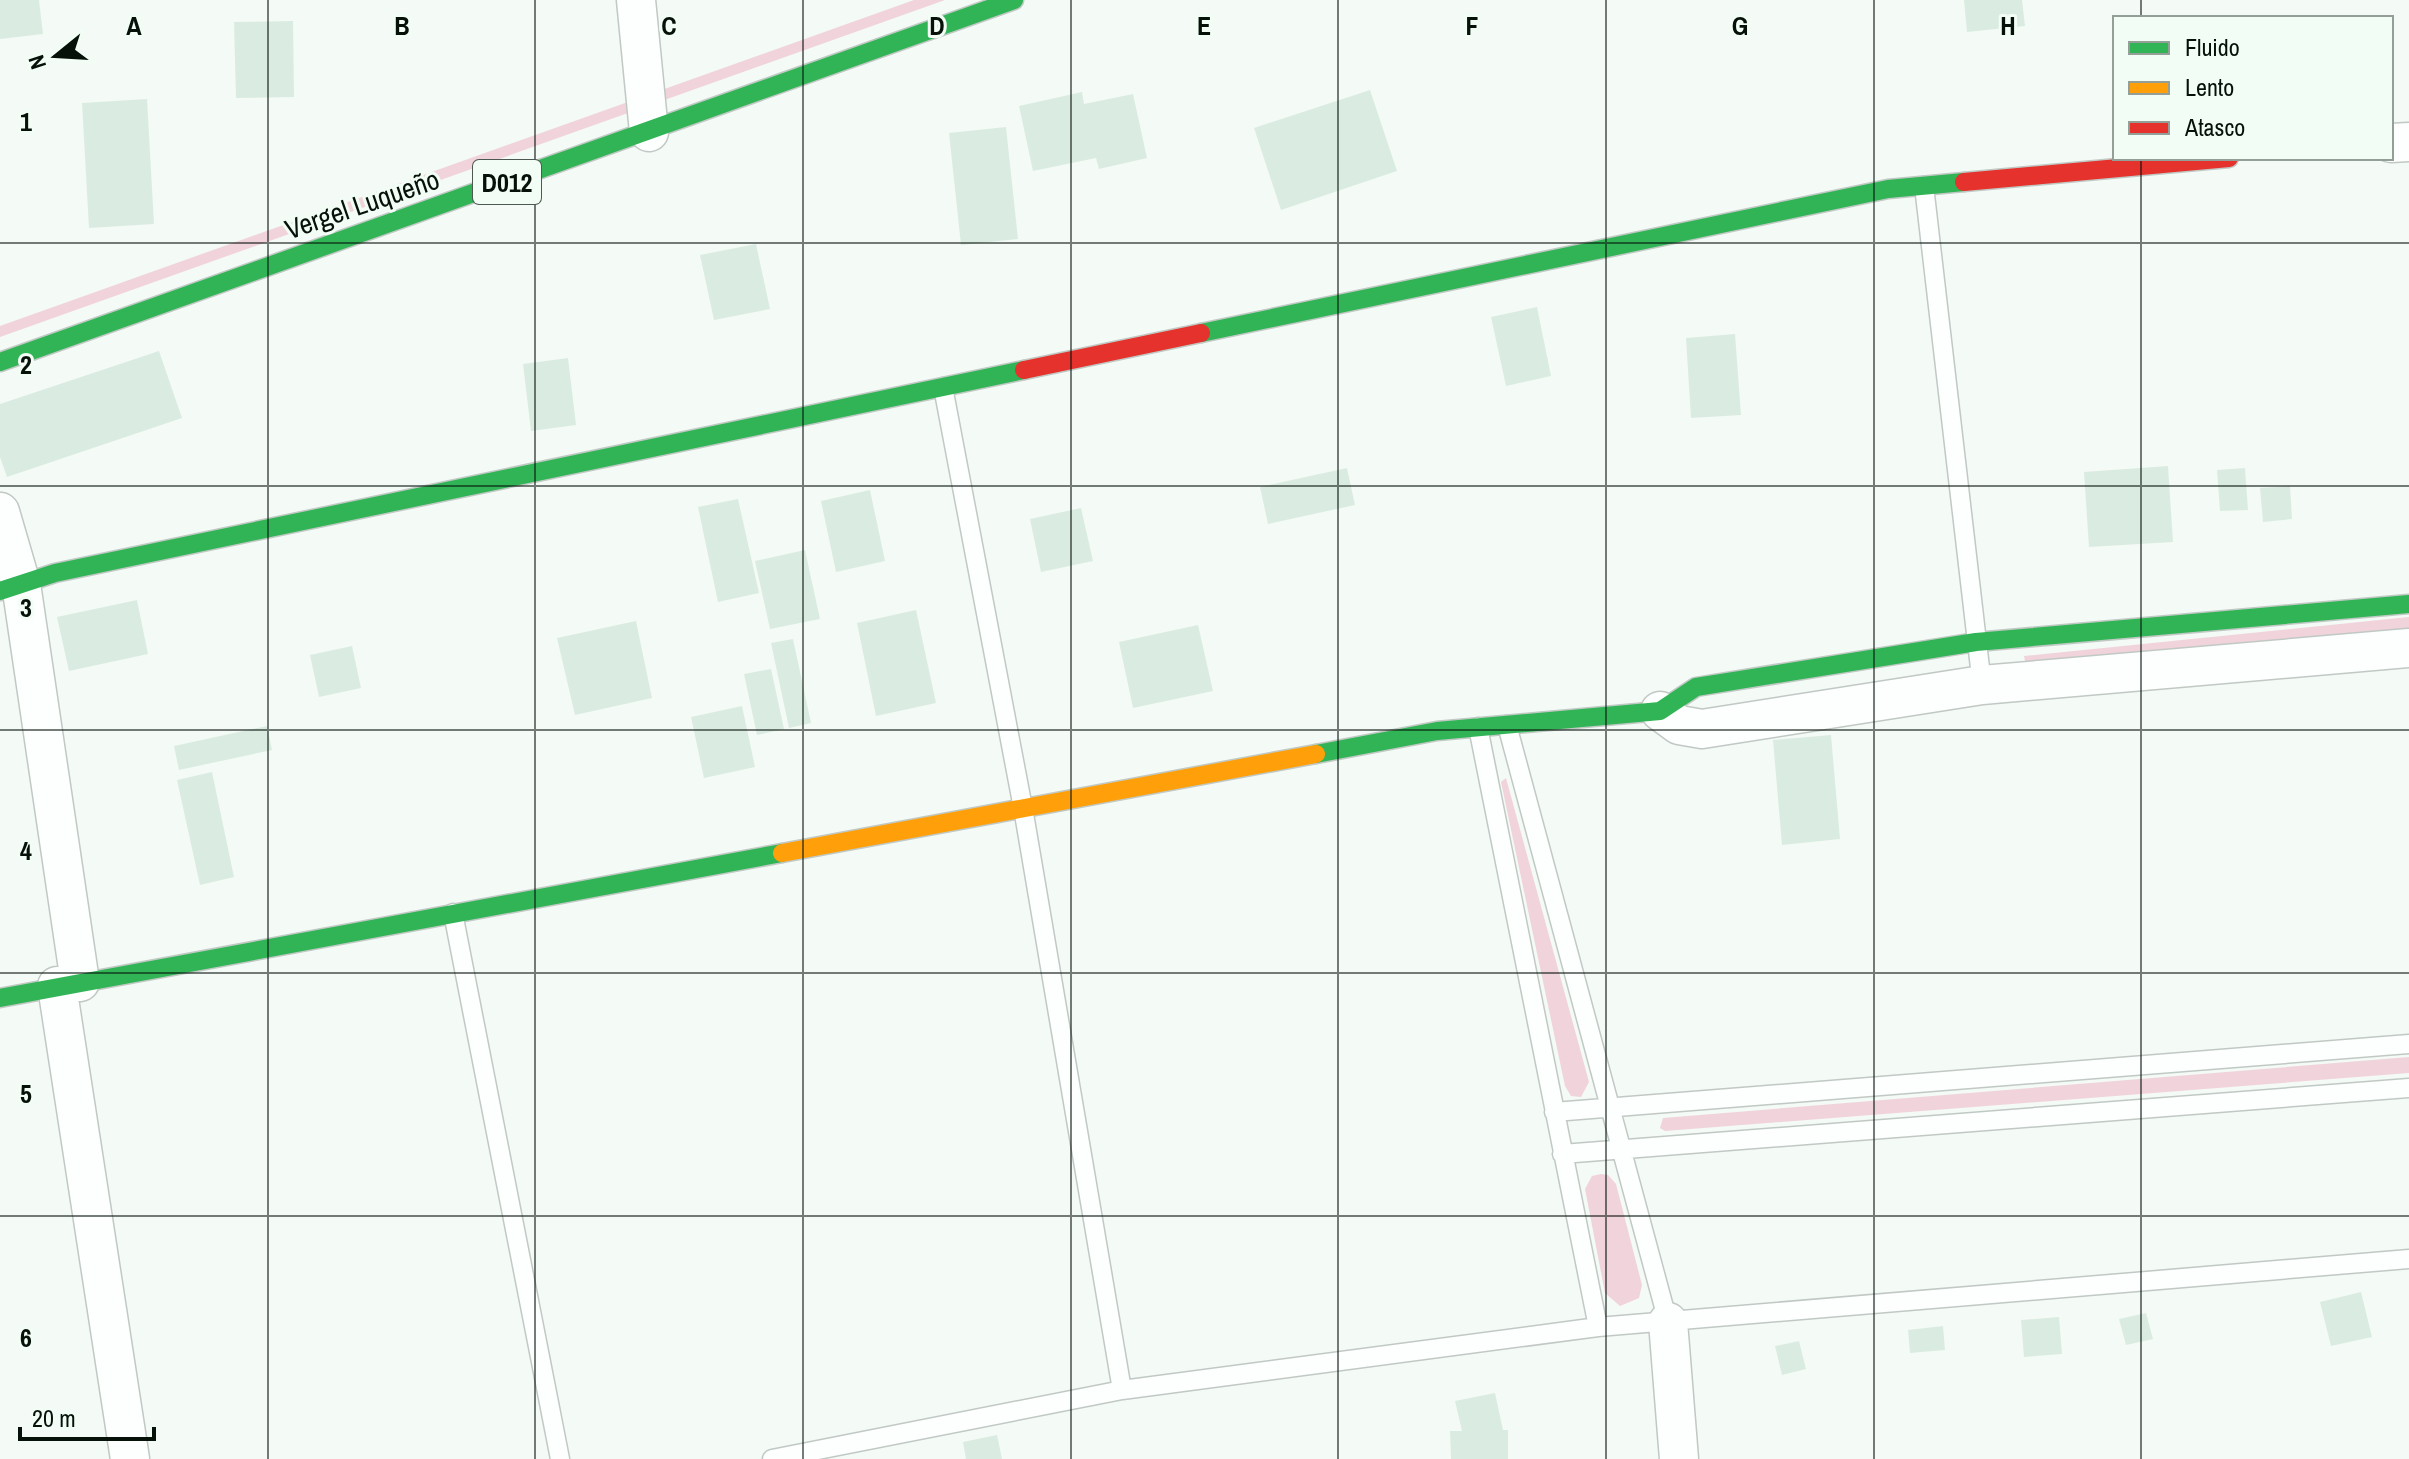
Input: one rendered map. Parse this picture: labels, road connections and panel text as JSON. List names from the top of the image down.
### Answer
{
  "streets": {
    "street": ["D012", "Vergel Luqueño"]
  },
  "legend": ["Fluido", "Lento", "Atasco"],
  "scale_bar": "20 m",
  "north": "left",
  "grid": {
    "columns": [
      "A",
      "B",
      "C",
      "D",
      "E",
      "F",
      "G",
      "H"
    ],
    "rows": [
      "1",
      "2",
      "3",
      "4",
      "5",
      "6"
    ]
  }
}
